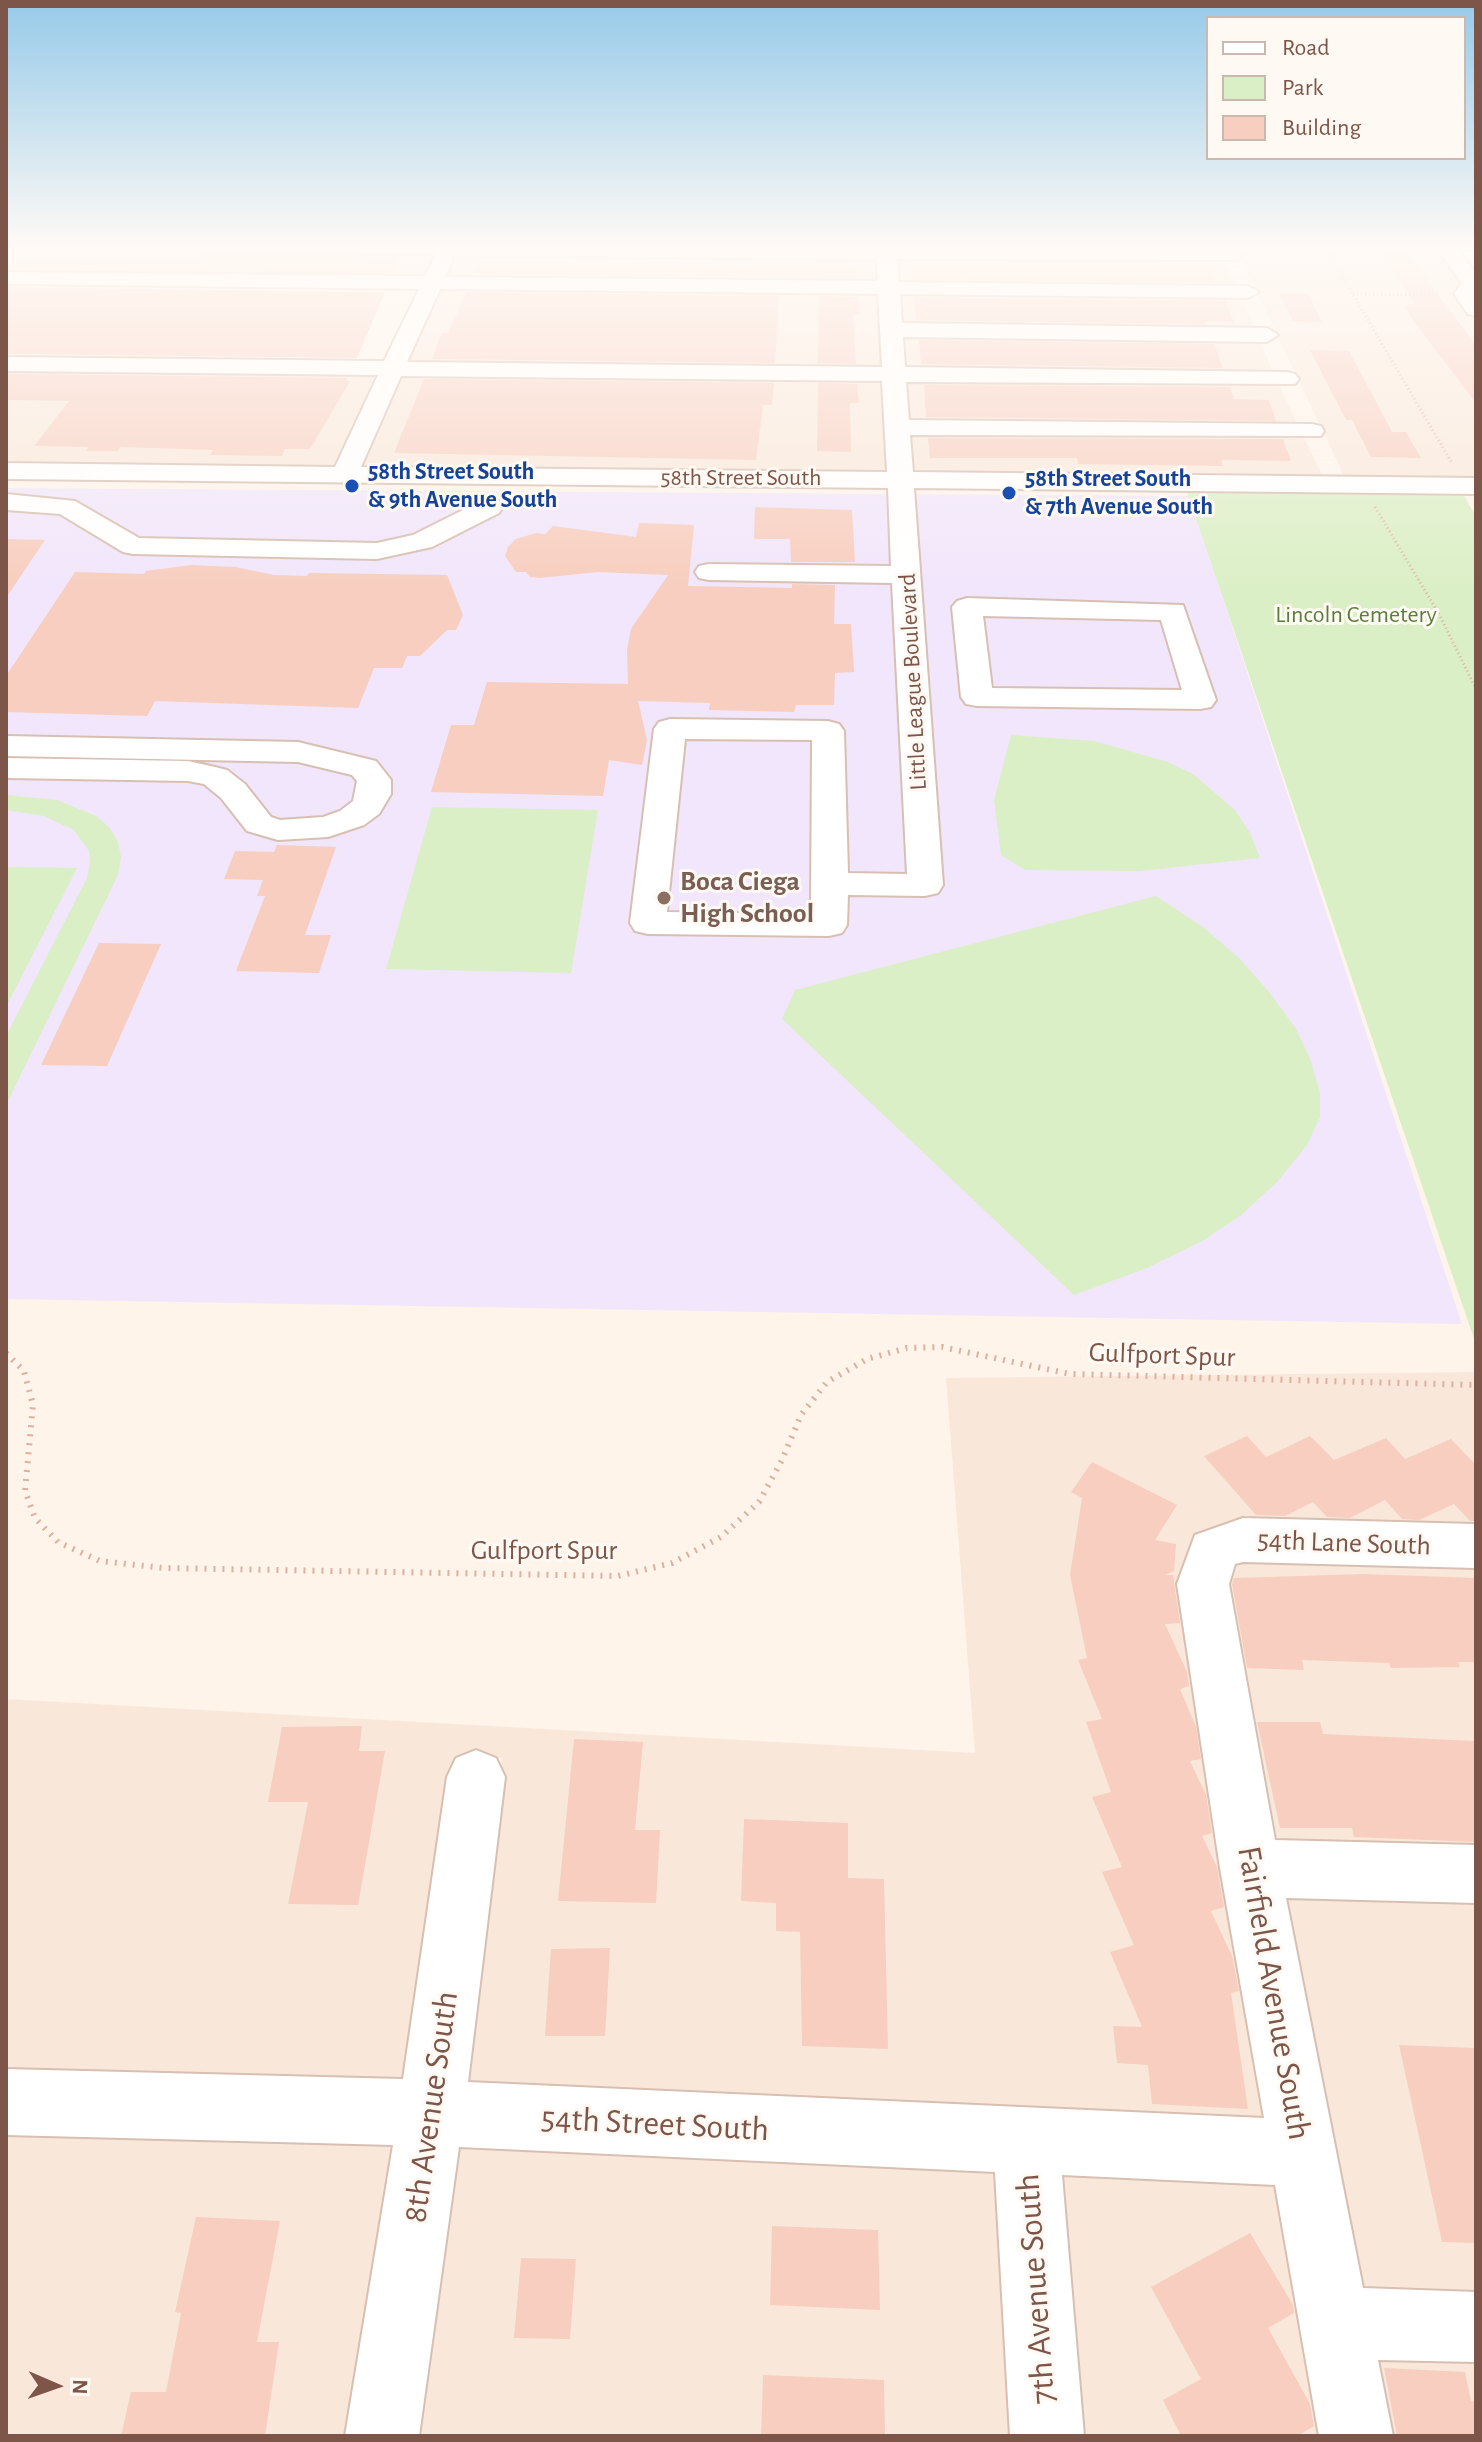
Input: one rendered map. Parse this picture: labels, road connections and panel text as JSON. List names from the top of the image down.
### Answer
{
  "streets": {
    "street": [
      "58th Street South",
      "Little League Boulevard",
      "54th Lane South",
      "Fairfield Avenue South",
      "8th Avenue South",
      "54th Street South",
      "7th Avenue South"
    ],
    "path": ["Gulfport Spur"]
  },
  "crossings": [
    ["58th Street South", "Little League Boulevard"],
    ["54th Lane South", "Fairfield Avenue South"],
    ["Fairfield Avenue South", "54th Street South"],
    ["8th Avenue South", "54th Street South"],
    ["54th Street South", "7th Avenue South"]
  ],
  "parks": ["Lincoln Cemetery"],
  "places": ["58th Street South & 9th Avenue South", "58th Street South & 7th Avenue South", "Boca Ciega High School"],
  "legend": ["Road", "Park", "Building"],
  "north": "right"
}
